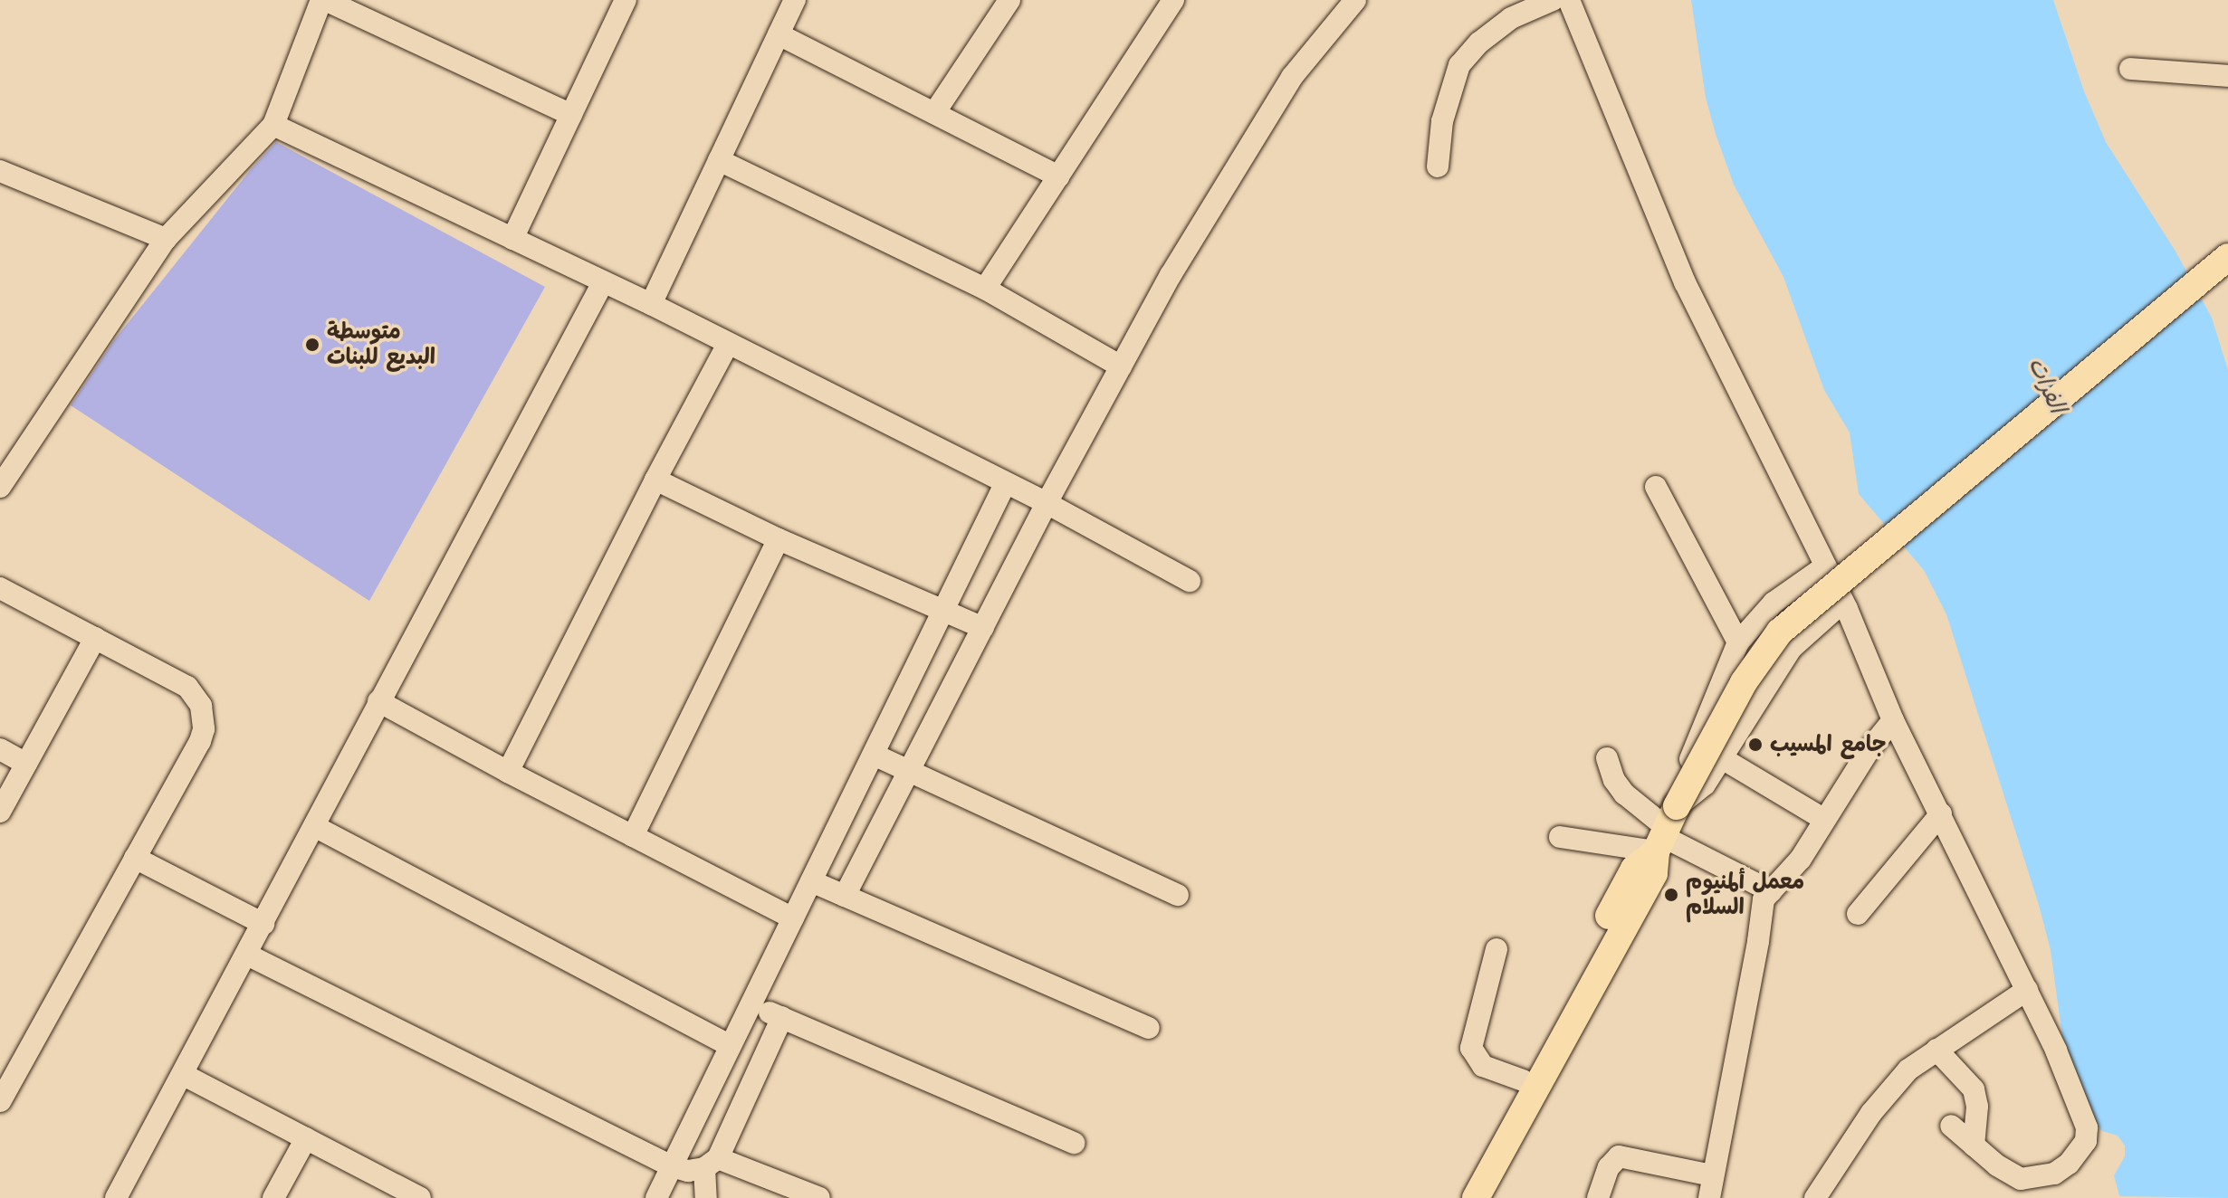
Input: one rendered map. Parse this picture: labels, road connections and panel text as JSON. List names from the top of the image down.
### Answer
{
  "water": ["الفرات"],
  "places": ["متوسطة البديع للبنات", "جامع المسيب", "معمل ألمنيوم السلام"]
}
